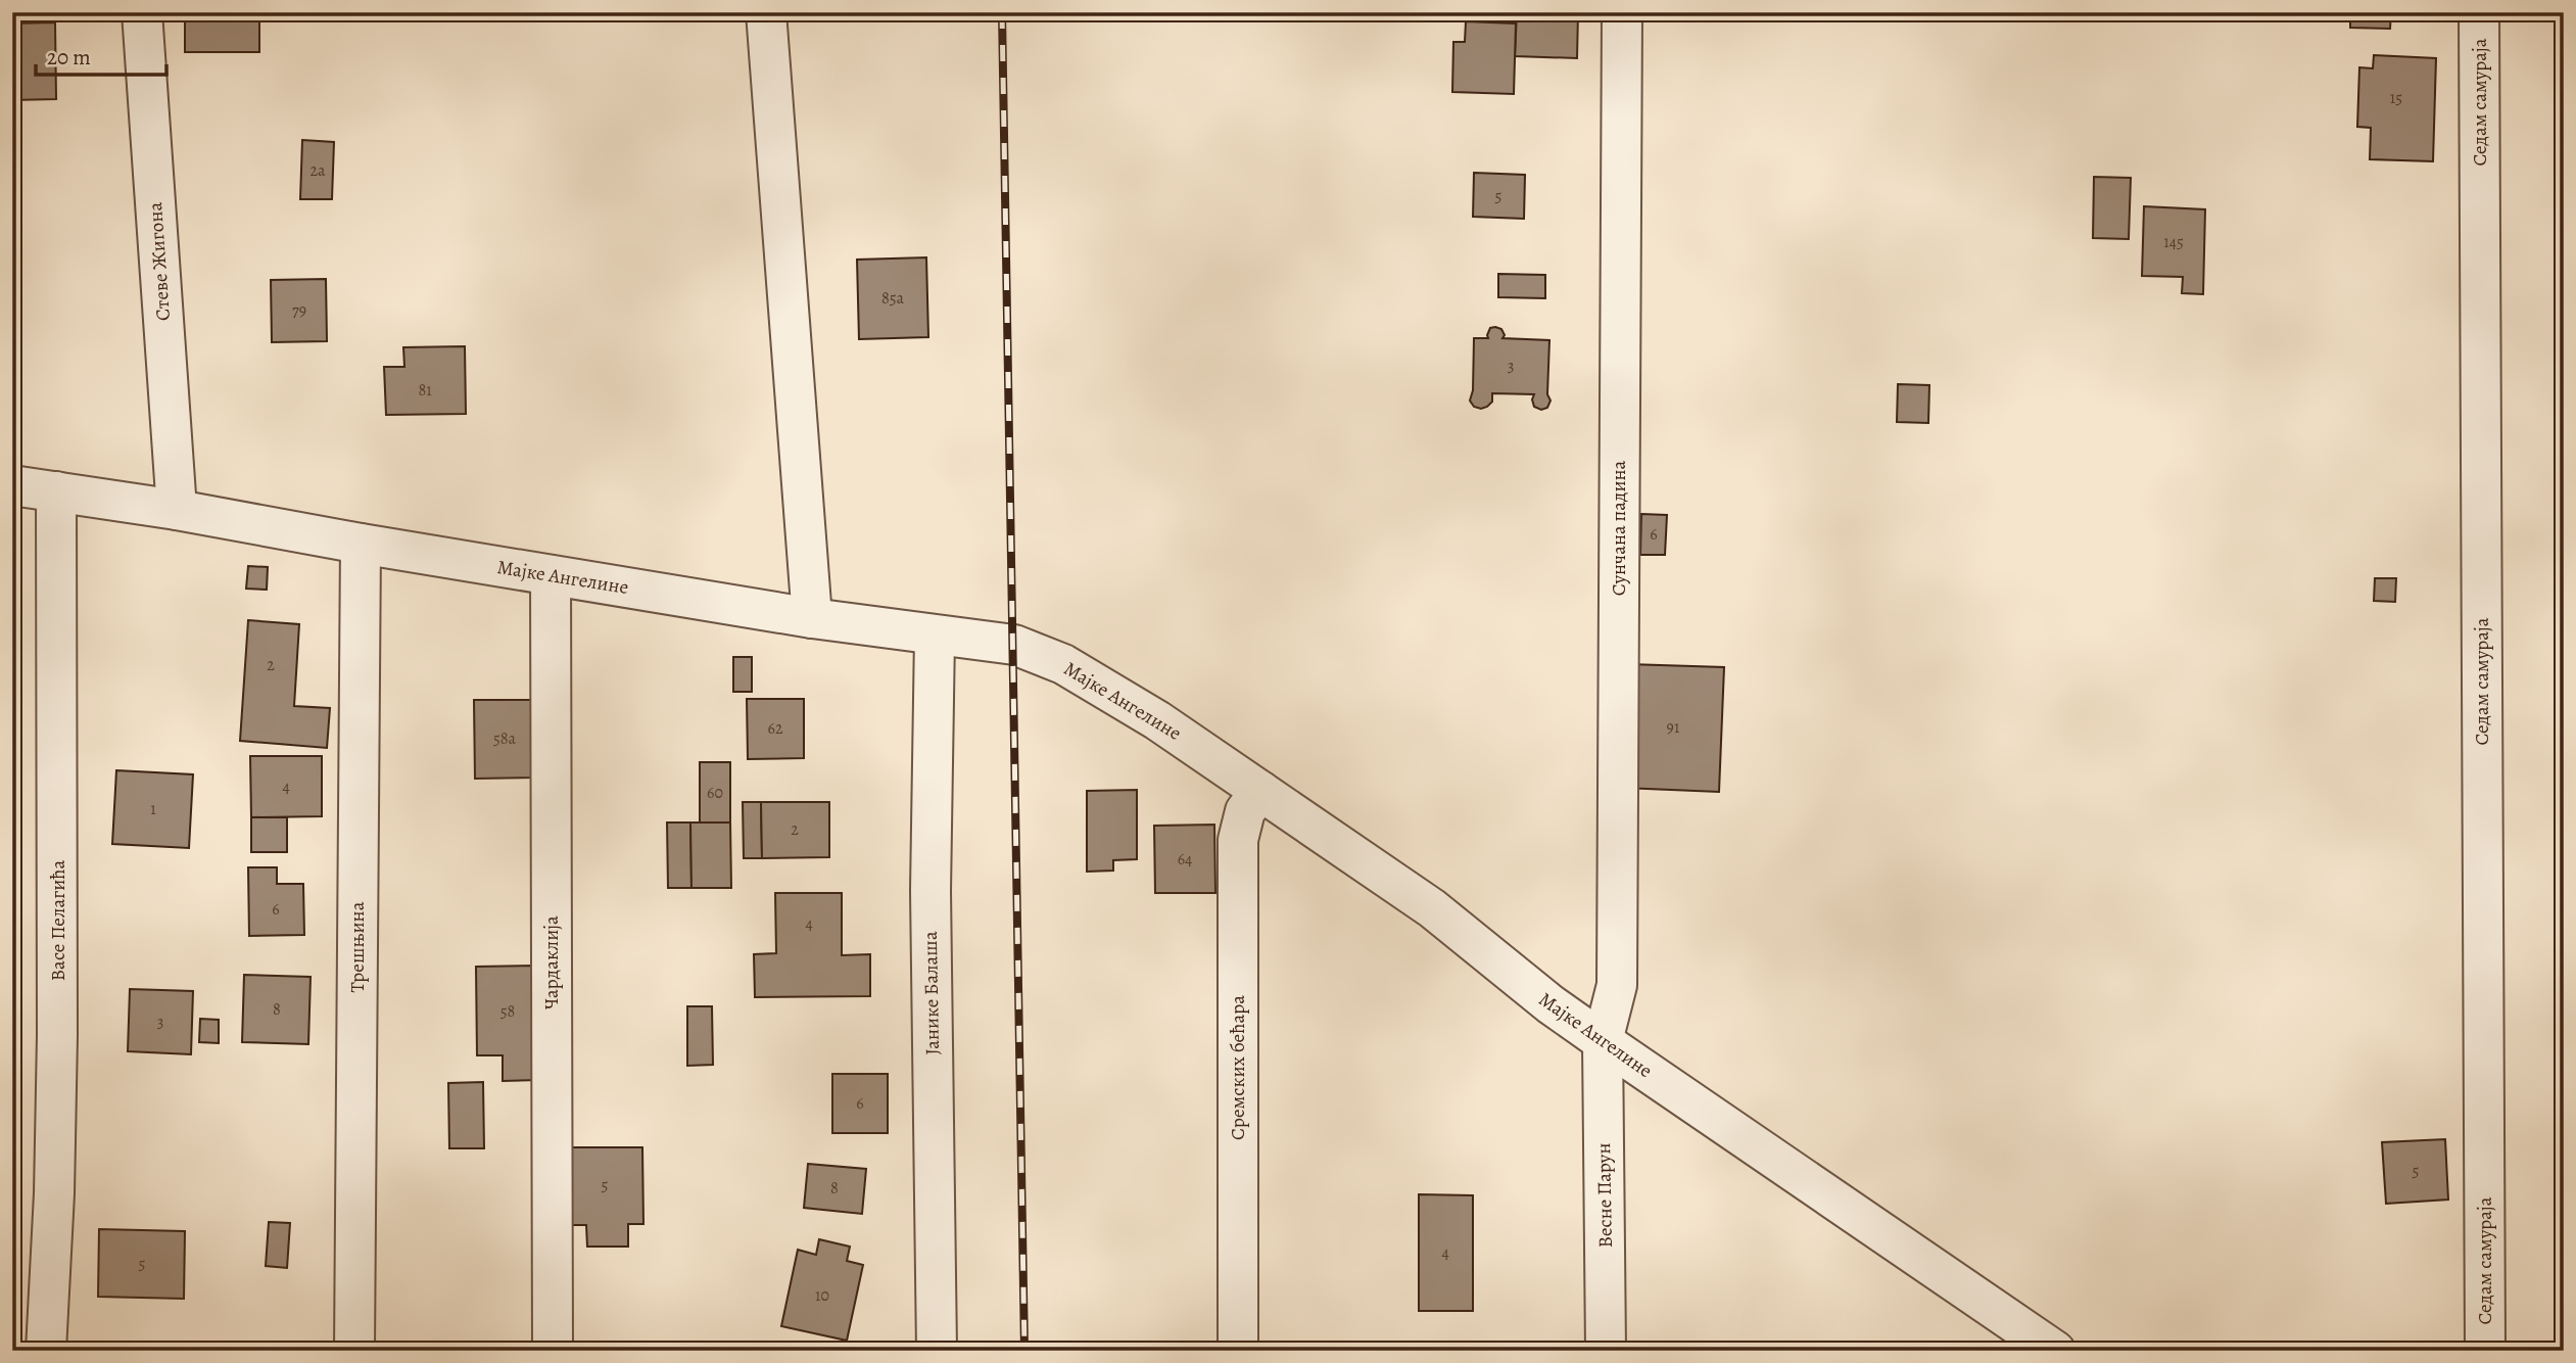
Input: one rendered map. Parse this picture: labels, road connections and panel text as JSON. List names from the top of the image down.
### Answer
{
  "streets": {
    "street": [
      "Седам самураја",
      "Стеве Жигона",
      "Сунчана падина",
      "Мајке Ангелине",
      "Васе Пелагића",
      "Трешњина",
      "Чардаклија",
      "Јанике Балаша",
      "Сремских бећара",
      "Весне Парун"
    ]
  },
  "crossings": [
    ["Стеве Жигона", "Мајке Ангелине"],
    ["Сунчана падина", "Мајке Ангелине"],
    ["Сунчана падина", "Весне Парун"],
    ["Мајке Ангелине", "Васе Пелагића"],
    ["Мајке Ангелине", "Трешњина"],
    ["Мајке Ангелине", "Чардаклија"],
    ["Мајке Ангелине", "Јанике Балаша"],
    ["Мајке Ангелине", "Сремских бећара"],
    ["Мајке Ангелине", "Весне Парун"]
  ],
  "house_numbers": [
    "15",
    "2a",
    "5",
    "145",
    "85a",
    "79",
    "3",
    "81",
    "6",
    "2",
    "91",
    "62",
    "58a",
    "4",
    "60",
    "1",
    "2",
    "64",
    "6",
    "4",
    "8",
    "58",
    "3",
    "6",
    "5",
    "5",
    "8",
    "4",
    "5",
    "10"
  ],
  "scale_bar": "20 m"
}
